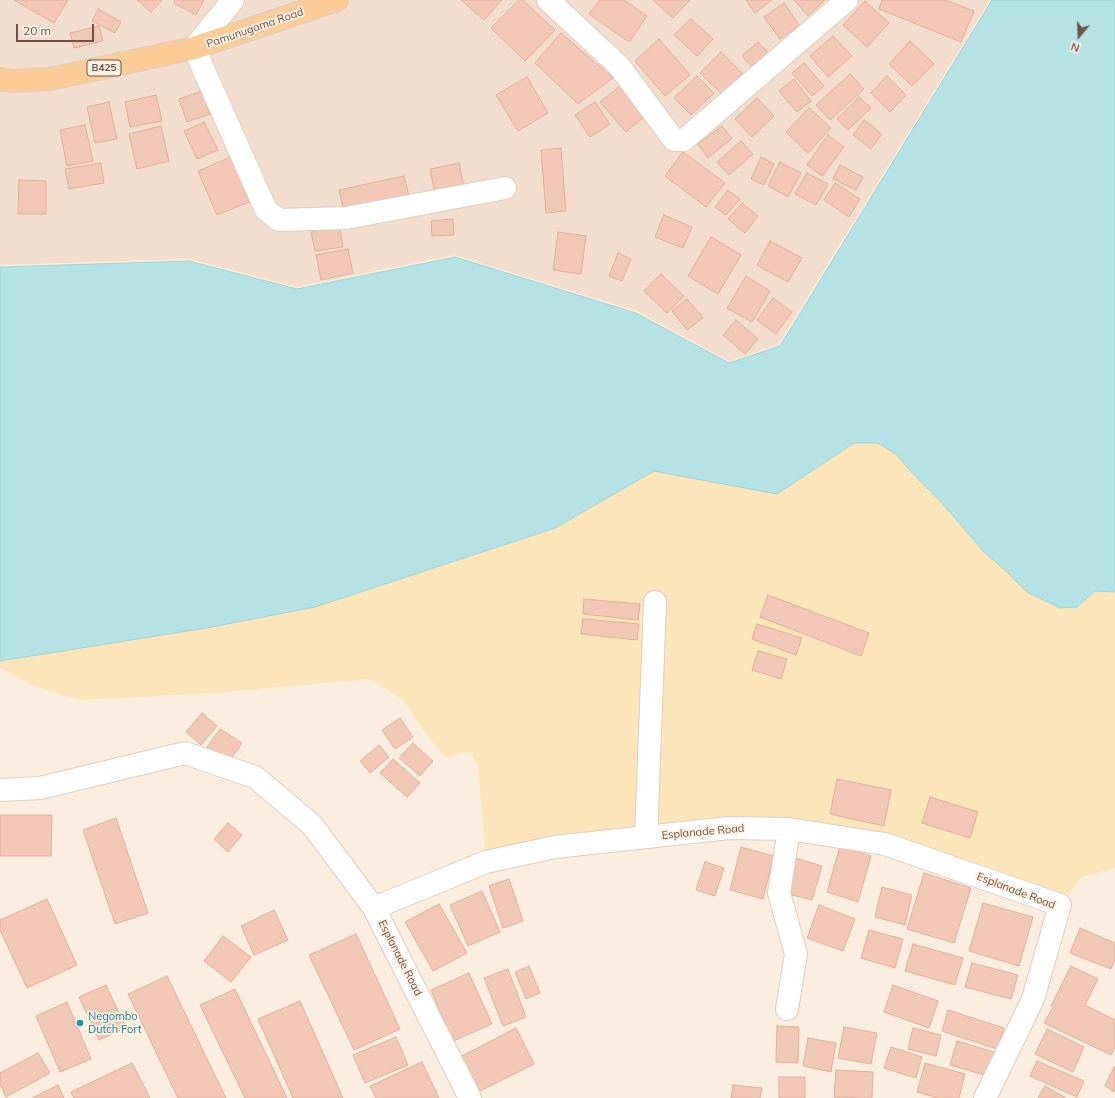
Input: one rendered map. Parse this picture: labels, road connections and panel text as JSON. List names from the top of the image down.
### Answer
{
  "streets": {
    "main road": ["Pamunugama Road", "B425"],
    "street": ["Esplanade Road"]
  },
  "crossings": [
    ["Pamunugama Road", "B425"]
  ],
  "places": ["Negombo Dutch Fort"],
  "scale_bar": "20 m",
  "north": "bottom"
}
